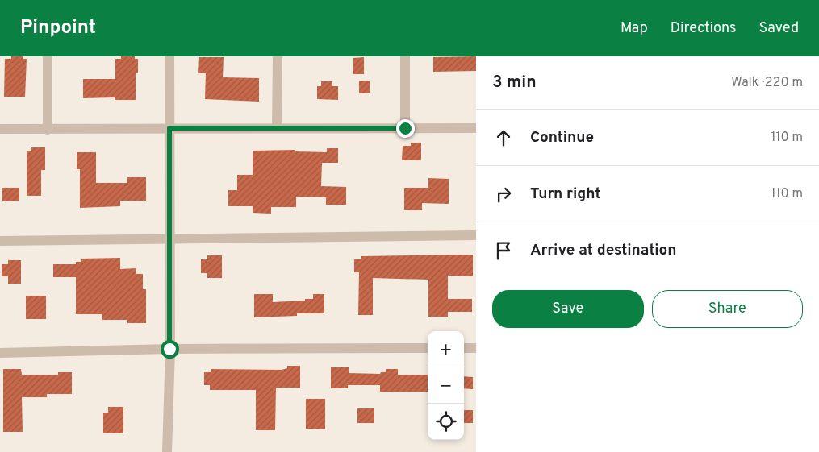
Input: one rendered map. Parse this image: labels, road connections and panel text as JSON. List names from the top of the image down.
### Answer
{
  "page": {
    "header": "Pinpoint",
    "nav": ["Map", "Directions", "Saved"],
    "heading": ["3 min", "Walk · 220 m"],
    "list": [
      ["Continue", "110 m"],
      ["Turn right", "110 m"],
      "Arrive at destination"
    ],
    "buttons": ["Save", "Share"],
    "map_buttons": ["+", "−"]
  }
}
